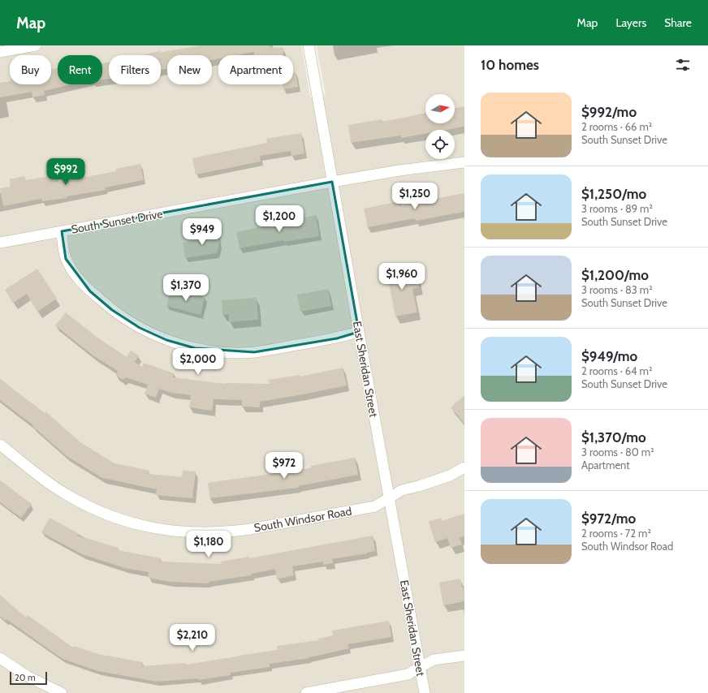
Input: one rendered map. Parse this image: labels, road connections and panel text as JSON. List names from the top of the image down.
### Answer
{
  "streets": {
    "street": ["South Sunset Drive", "East Sheridan Street", "South Windsor Road"]
  },
  "crossings": [
    ["South Sunset Drive", "East Sheridan Street"],
    ["East Sheridan Street", "South Windsor Road"]
  ],
  "scale_bar": "20 m",
  "north": "right",
  "page": {
    "header": "Map",
    "nav": ["Map", "Layers", "Share"],
    "heading": "10 homes",
    "chip": [
      "Buy",
      "Rent",
      "Filters",
      "New",
      "Apartment"
    ],
    "list": [
      {
        "name": "$992/mo",
        "note": "2 rooms · 66 m² · South Sunset Drive"
      },
      {
        "name": "$1,250/mo",
        "note": "3 rooms · 89 m² · South Sunset Drive"
      },
      {
        "name": "$1,200/mo",
        "note": "3 rooms · 83 m² · South Sunset Drive"
      },
      {
        "name": "$949/mo",
        "note": "2 rooms · 64 m² · South Sunset Drive"
      },
      {
        "name": "$1,370/mo",
        "note": "3 rooms · 80 m² · Apartment"
      },
      {
        "name": "$972/mo",
        "note": "2 rooms · 72 m² · South Windsor Road"
      }
    ],
    "price": [
      "$992",
      "$1,250",
      "$1,200",
      "$949",
      "$1,960",
      "$1,370",
      "$2,000",
      "$972",
      "$1,180",
      "$2,210"
    ],
    "scale": "20 m"
  }
}
